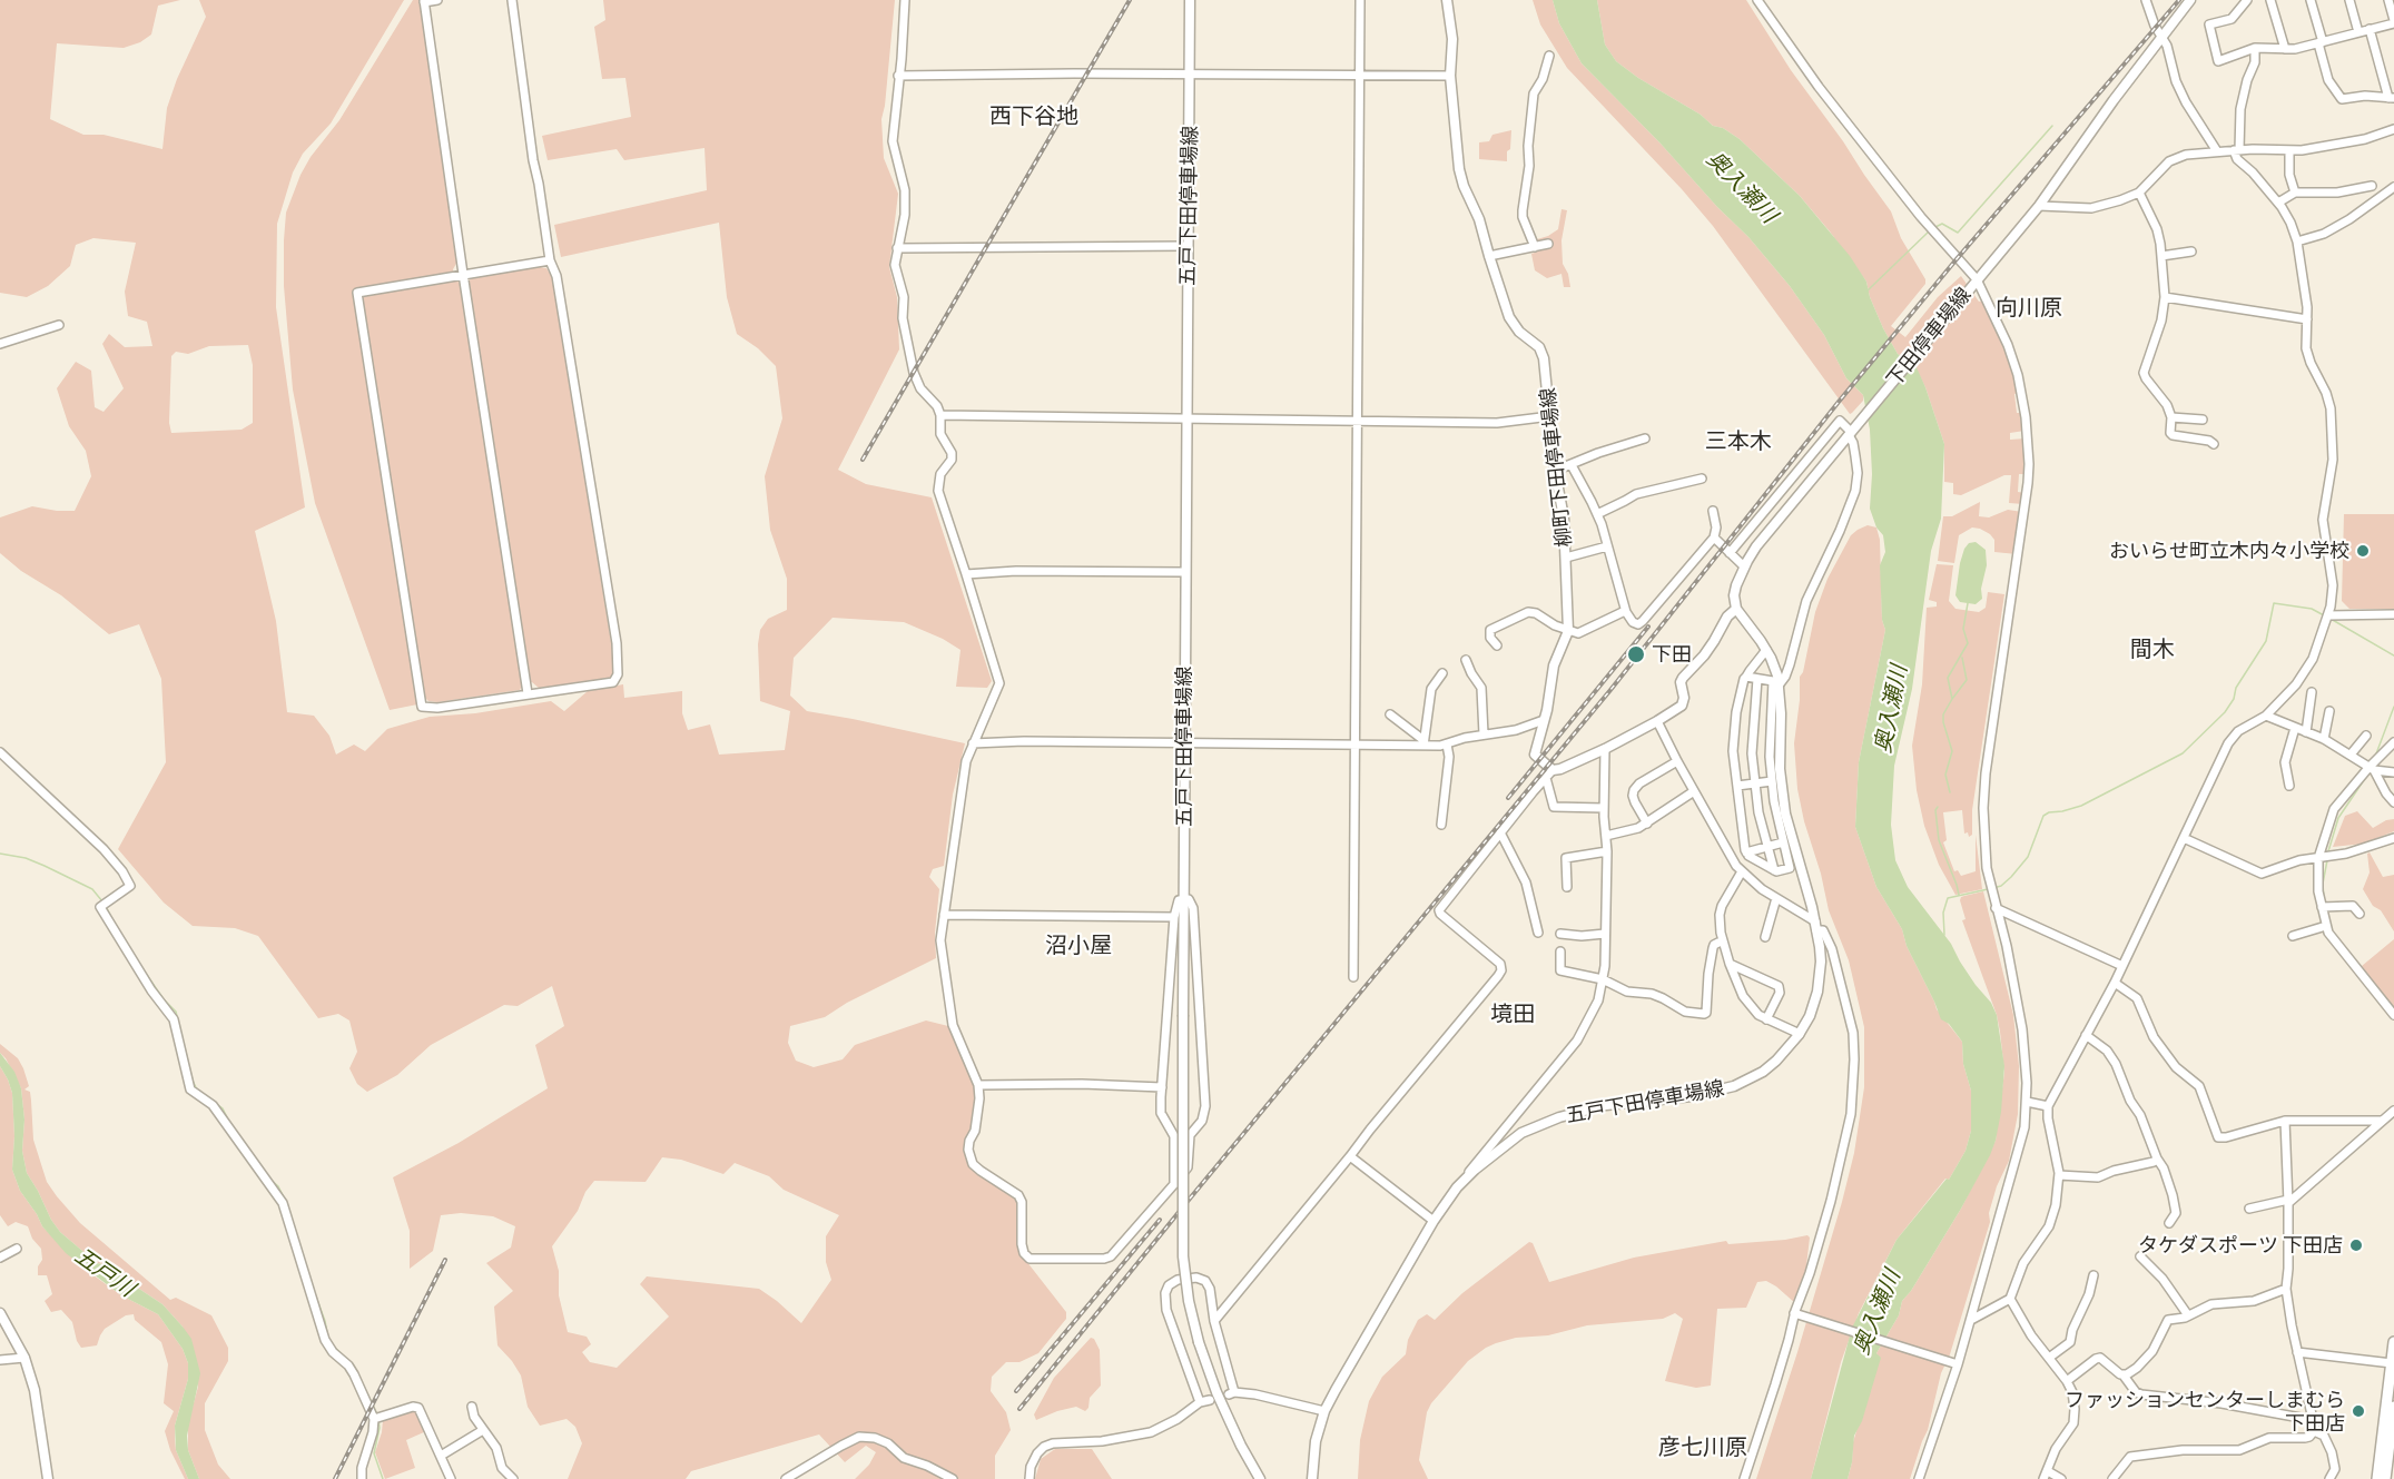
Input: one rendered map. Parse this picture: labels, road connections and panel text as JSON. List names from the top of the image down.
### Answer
{
  "streets": {
    "main road": ["五戸下田停車場線", "下田停車場線", "柳町下田停車場線"]
  },
  "crossings": [
    ["五戸下田停車場線", "下田停車場線"]
  ],
  "districts": [
    "西下谷地",
    "向川原",
    "三本木",
    "間木",
    "沼小屋",
    "境田",
    "彦七川原"
  ],
  "water": ["奥入瀬川", "五戸川"],
  "places": [
    "おいらせ町立木内々小学校",
    "下田",
    "タケダスポーツ 下田店",
    "ファッションセンターしまむら 下田店"
  ]
}
